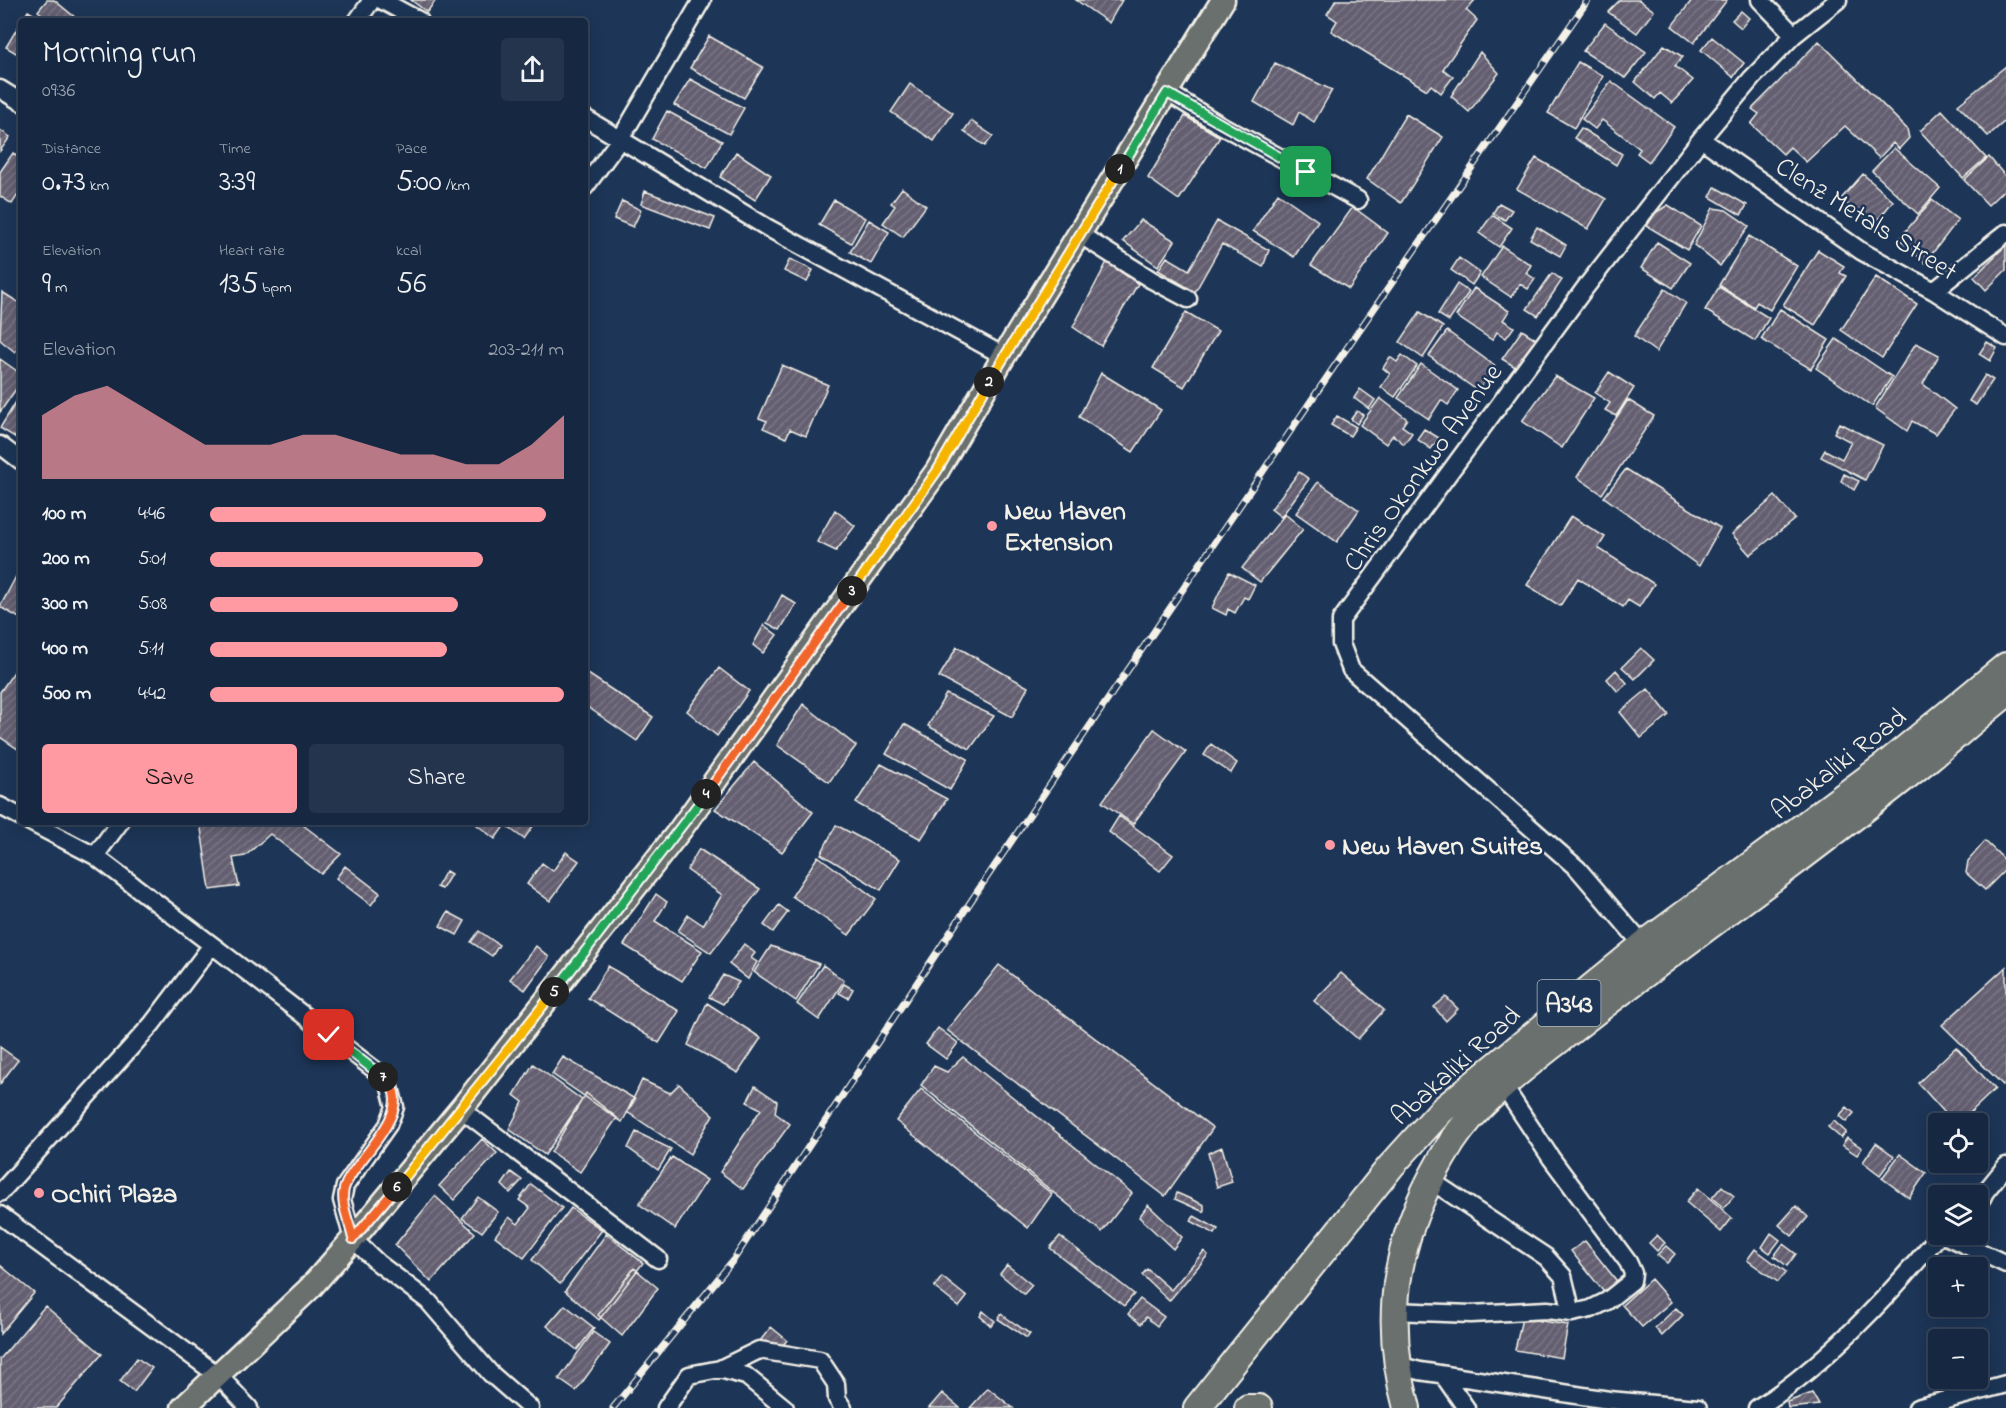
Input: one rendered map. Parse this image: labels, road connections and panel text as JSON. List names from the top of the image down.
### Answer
{
  "streets": {
    "highway": ["Abakaliki Road", "A343"],
    "street": ["Clenz Metals Street", "Chris Okonkwo Avenue"]
  },
  "crossings": [
    ["Clenz Metals Street", "Chris Okonkwo Avenue"],
    ["Chris Okonkwo Avenue", "Abakaliki Road"],
    ["Abakaliki Road", "A343"]
  ],
  "places": ["New Haven Extension", "New Haven Suites", "Ochiri Plaza"],
  "page": {
    "heading": ["Morning run", "09:36"],
    "stats": [
      ["Distance", "0.73 km"],
      ["Time", "3:39"],
      ["Pace", "5:00 /km"],
      ["Elevation", "9 m"],
      ["Heart rate", "135 bpm"],
      ["kcal", "56"]
    ],
    "pins": [
      "1",
      "2",
      "3",
      "4",
      "5",
      "7",
      "6"
    ],
    "chart": ["Elevation", "203–211 m"],
    "list": [
      {
        "name": "100 m",
        "note": "4:46"
      },
      {
        "name": "200 m",
        "note": "5:01"
      },
      {
        "name": "300 m",
        "note": "5:08"
      },
      {
        "name": "400 m",
        "note": "5:11"
      },
      {
        "name": "500 m",
        "note": "4:42"
      }
    ],
    "buttons": ["Save", "Share"],
    "map_buttons": ["+", "−"]
  }
}
